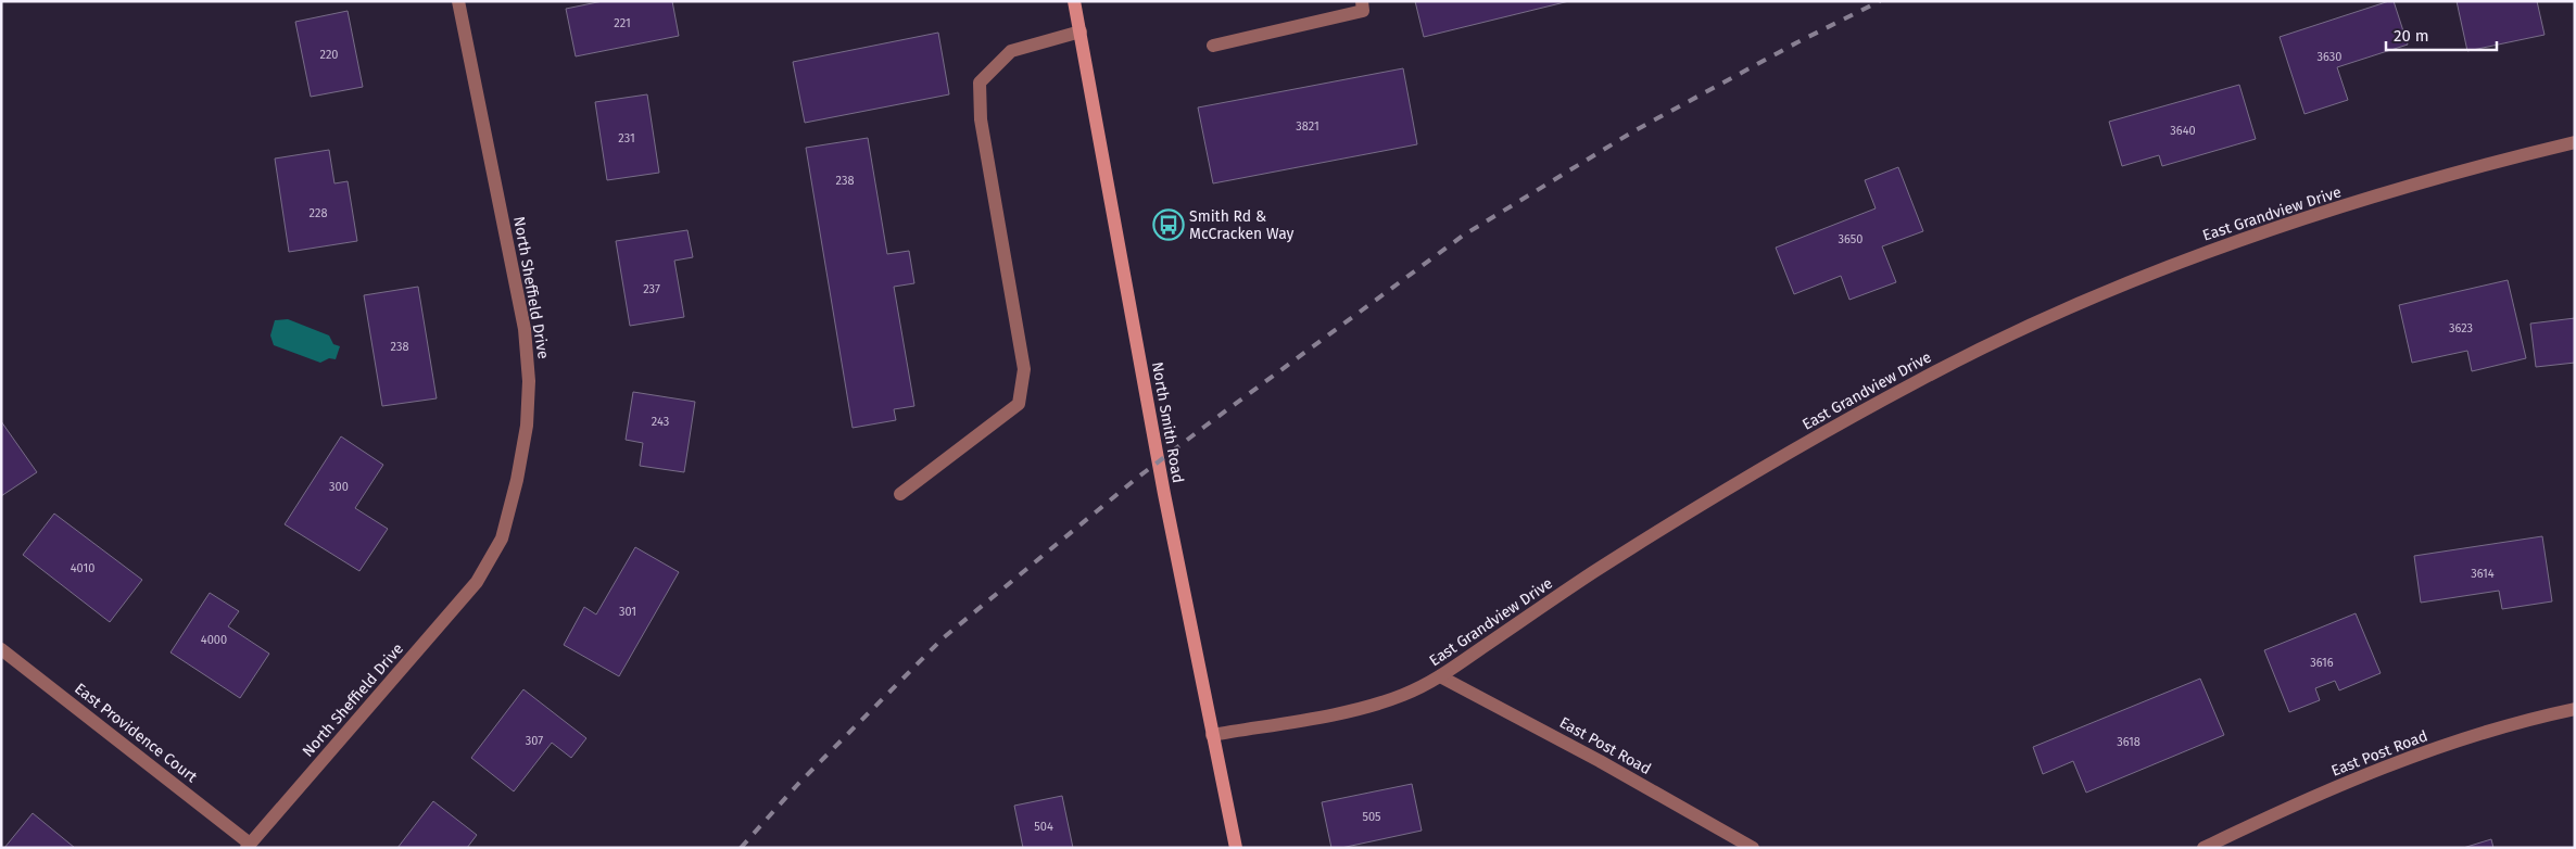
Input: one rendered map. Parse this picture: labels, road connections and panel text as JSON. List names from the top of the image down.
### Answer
{
  "streets": {
    "main road": ["North Smith Road"],
    "street": [
      "East Grandview Drive",
      "North Sheffield Drive",
      "East Providence Court",
      "East Post Road"
    ]
  },
  "crossings": [
    ["East Grandview Drive", "North Smith Road"],
    ["East Grandview Drive", "East Post Road"],
    ["North Sheffield Drive", "East Providence Court"]
  ],
  "places": {
    "bus stop": ["Smith Rd & McCracken Way"]
  },
  "house_numbers": [
    "221",
    "220",
    "3630",
    "3821",
    "3640",
    "231",
    "238",
    "228",
    "3650",
    "237",
    "3623",
    "238",
    "243",
    "300",
    "4010",
    "3614",
    "301",
    "4000",
    "3616",
    "307",
    "3618",
    "505",
    "504"
  ],
  "scale_bar": "20 m"
}
